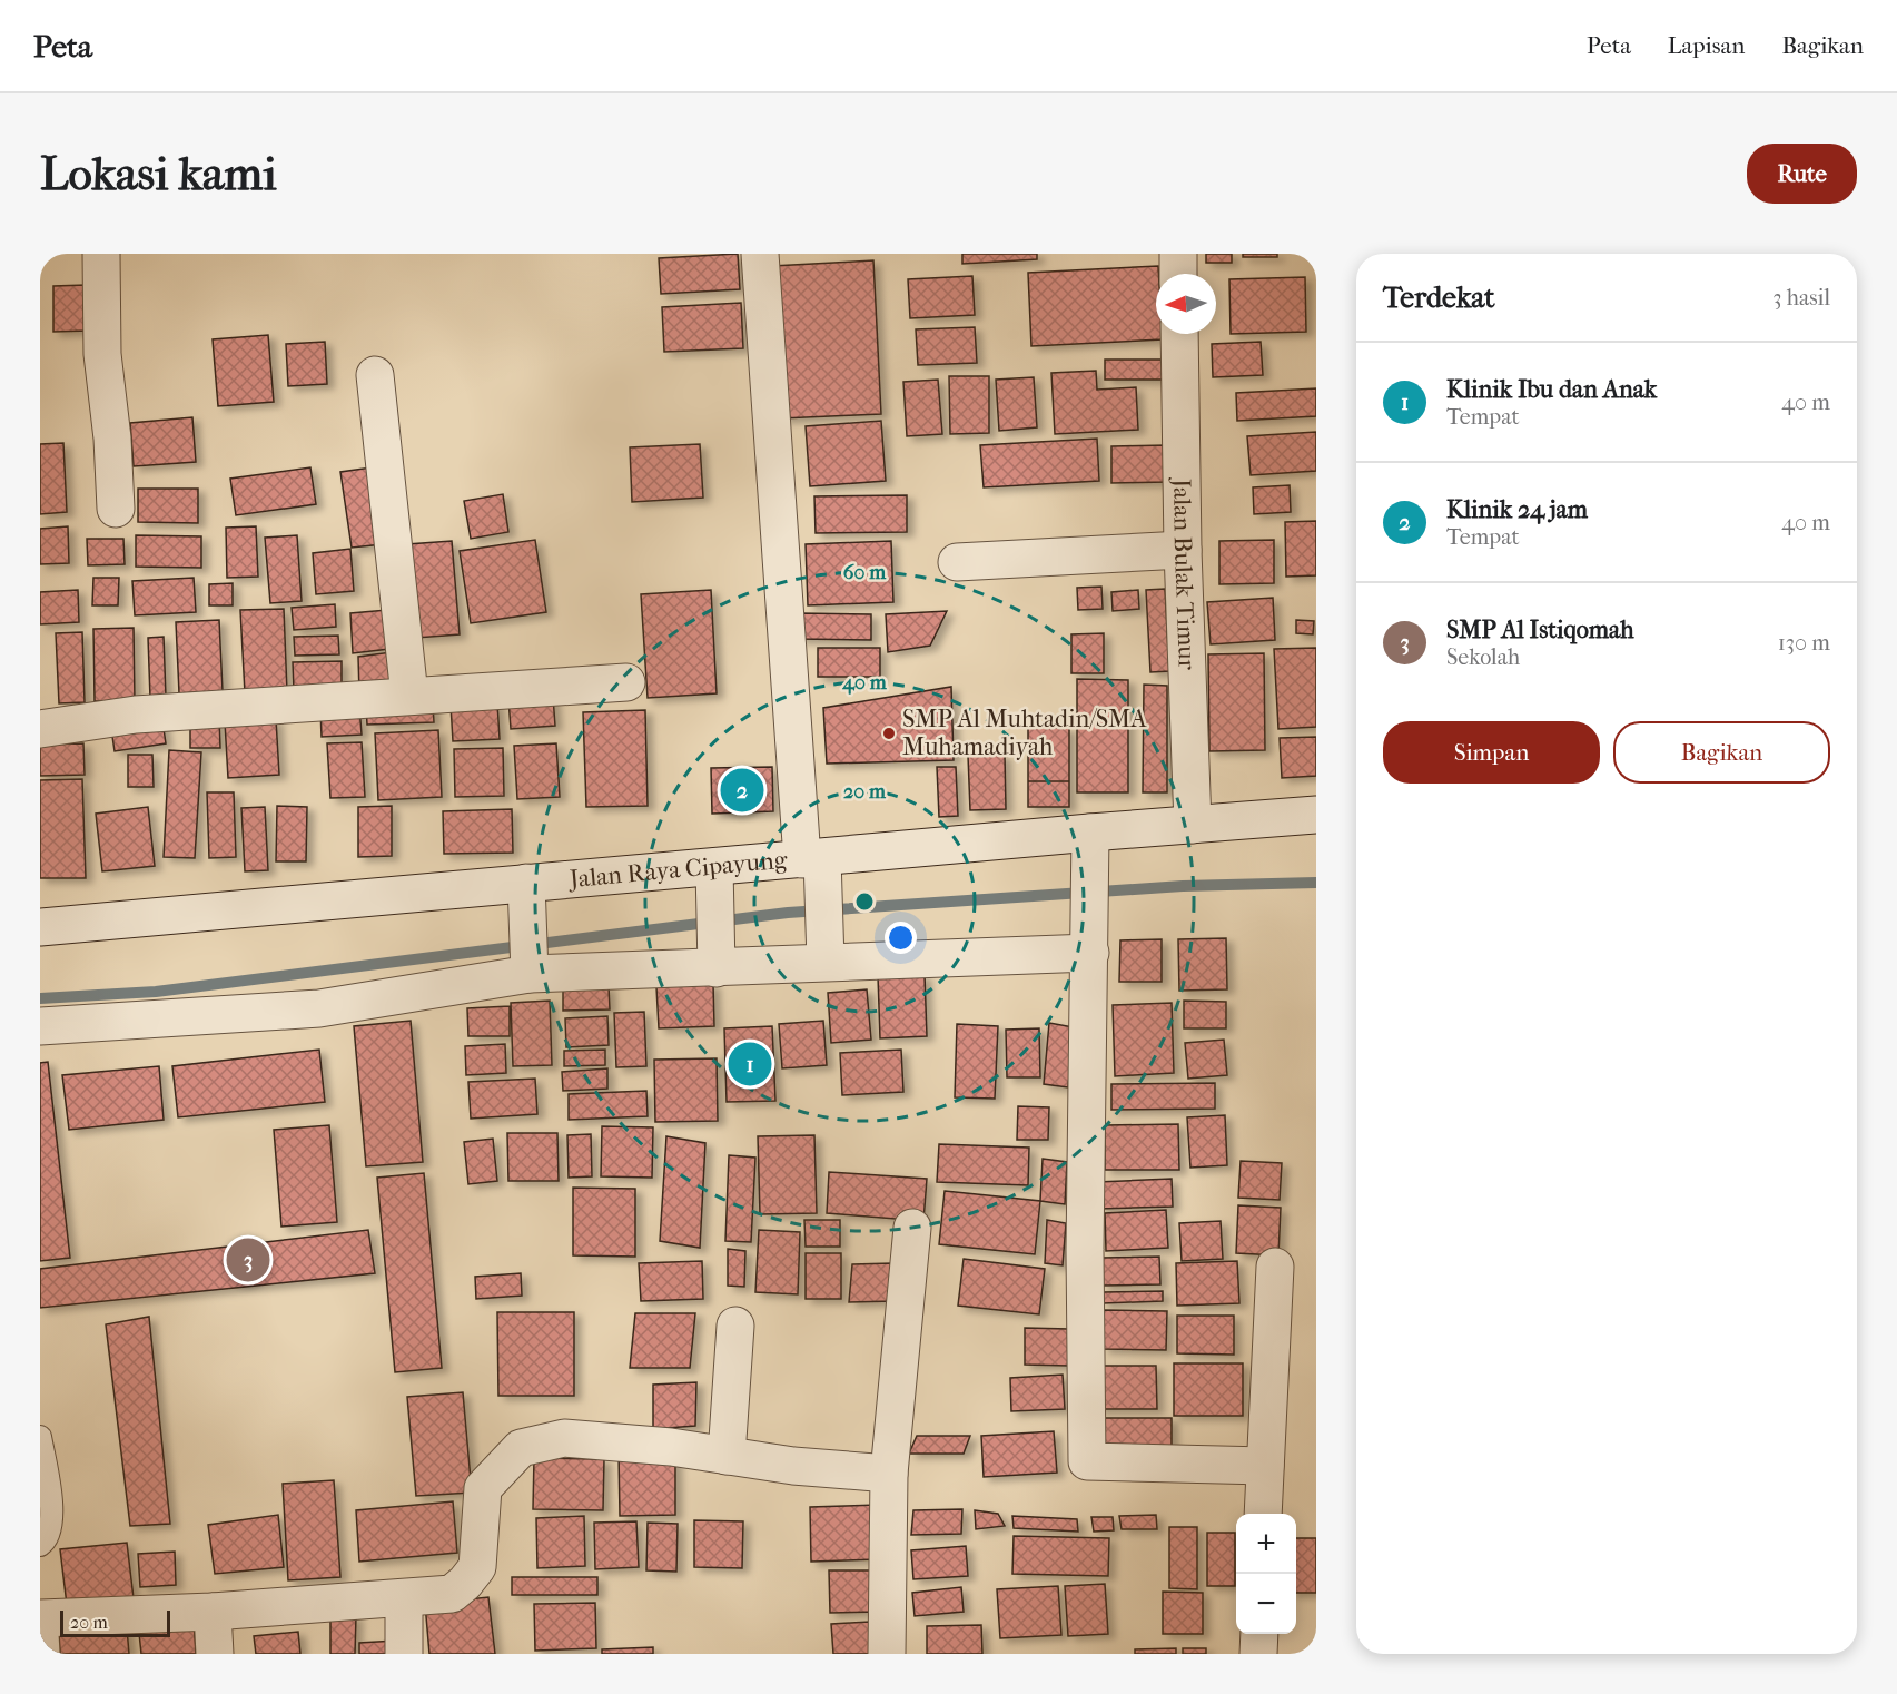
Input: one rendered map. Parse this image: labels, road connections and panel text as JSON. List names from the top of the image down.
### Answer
{
  "streets": {
    "street": ["Jalan Bulak Timur", "Jalan Raya Cipayung"]
  },
  "crossings": [
    ["Jalan Bulak Timur", "Jalan Raya Cipayung"]
  ],
  "places": ["SMP Al Muhtadin/SMA Muhamadiyah"],
  "scale_bar": "20 m",
  "north": "left",
  "page": {
    "header": "Peta",
    "nav": ["Peta", "Lapisan", "Bagikan"],
    "buttons": [
      "Rute",
      ["Simpan", "Bagikan"]
    ],
    "title": "Lokasi kami",
    "heading": ["Terdekat", "3 hasil"],
    "list": [
      {
        "mark": "1",
        "name": "Klinik Ibu dan Anak",
        "note": "Tempat",
        "value": "40 m"
      },
      {
        "mark": "2",
        "name": "Klinik 24 jam",
        "note": "Tempat",
        "value": "40 m"
      },
      {
        "mark": "3",
        "name": "SMP Al Istiqomah",
        "note": "Sekolah",
        "value": "130 m"
      }
    ],
    "pins": ["2", "1", "3"],
    "map_buttons": ["+", "−"],
    "scale": "20 m"
  },
  "rings": ["60 m", "40 m", "20 m"]
}
